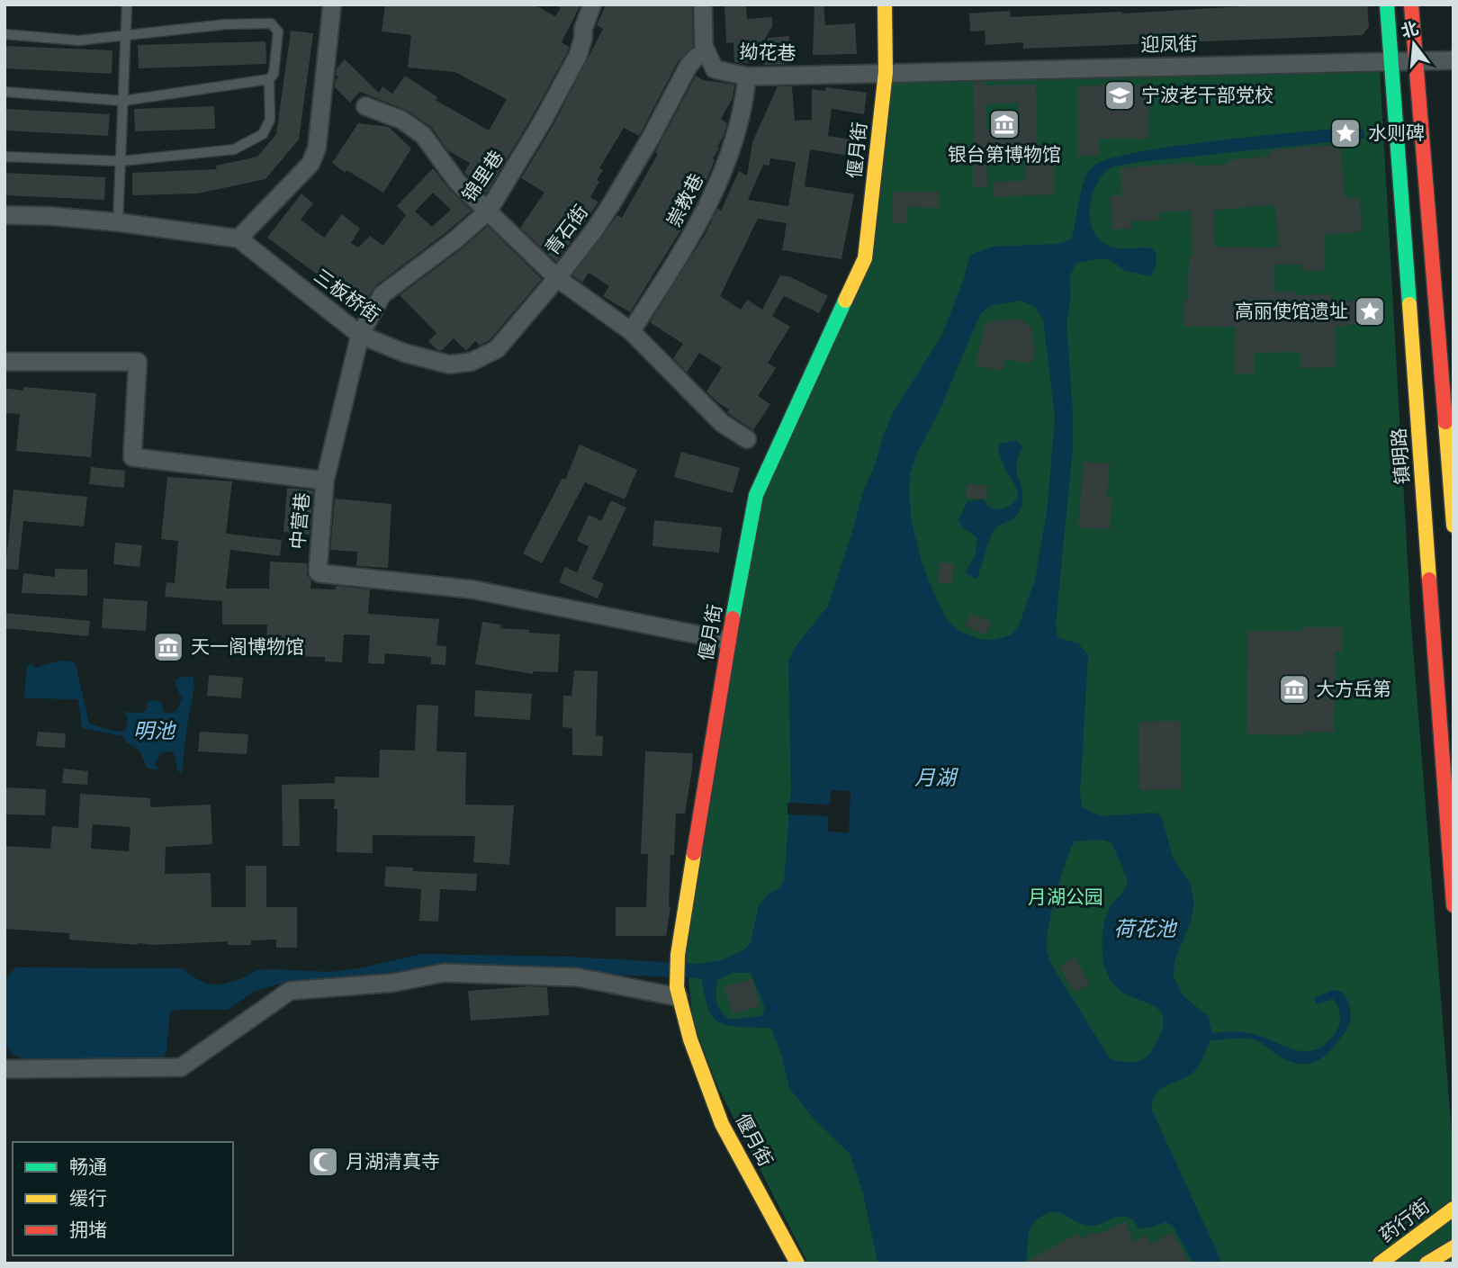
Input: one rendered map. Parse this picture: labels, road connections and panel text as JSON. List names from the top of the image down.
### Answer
{
  "streets": {
    "main road": ["偃月街", "镇明路", "药行街"],
    "street": [
      "迎凤街",
      "拗花巷",
      "锦里巷",
      "崇教巷",
      "青石街",
      "三板桥街",
      "中营巷"
    ]
  },
  "crossings": [
    ["迎凤街", "拗花巷"],
    ["迎凤街", "偃月街"],
    ["迎凤街", "镇明路"],
    ["拗花巷", "偃月街"],
    ["拗花巷", "崇教巷"],
    ["拗花巷", "青石街"],
    ["偃月街", "中营巷"],
    ["锦里巷", "青石街"],
    ["锦里巷", "三板桥街"],
    ["锦里巷", "中营巷"],
    ["青石街", "三板桥街"]
  ],
  "water": ["明池", "月湖", "荷花池"],
  "parks": ["月湖公园"],
  "places": {
    "school or university": ["宁波老干部党校"],
    "museum": ["银台第博物馆", "天一阁博物馆", "大方岳第"],
    "place": ["水则碑", "高丽使馆遗址"],
    "mosque": ["月湖清真寺"]
  },
  "legend": ["畅通", "缓行", "拥堵"],
  "north": "top"
}
